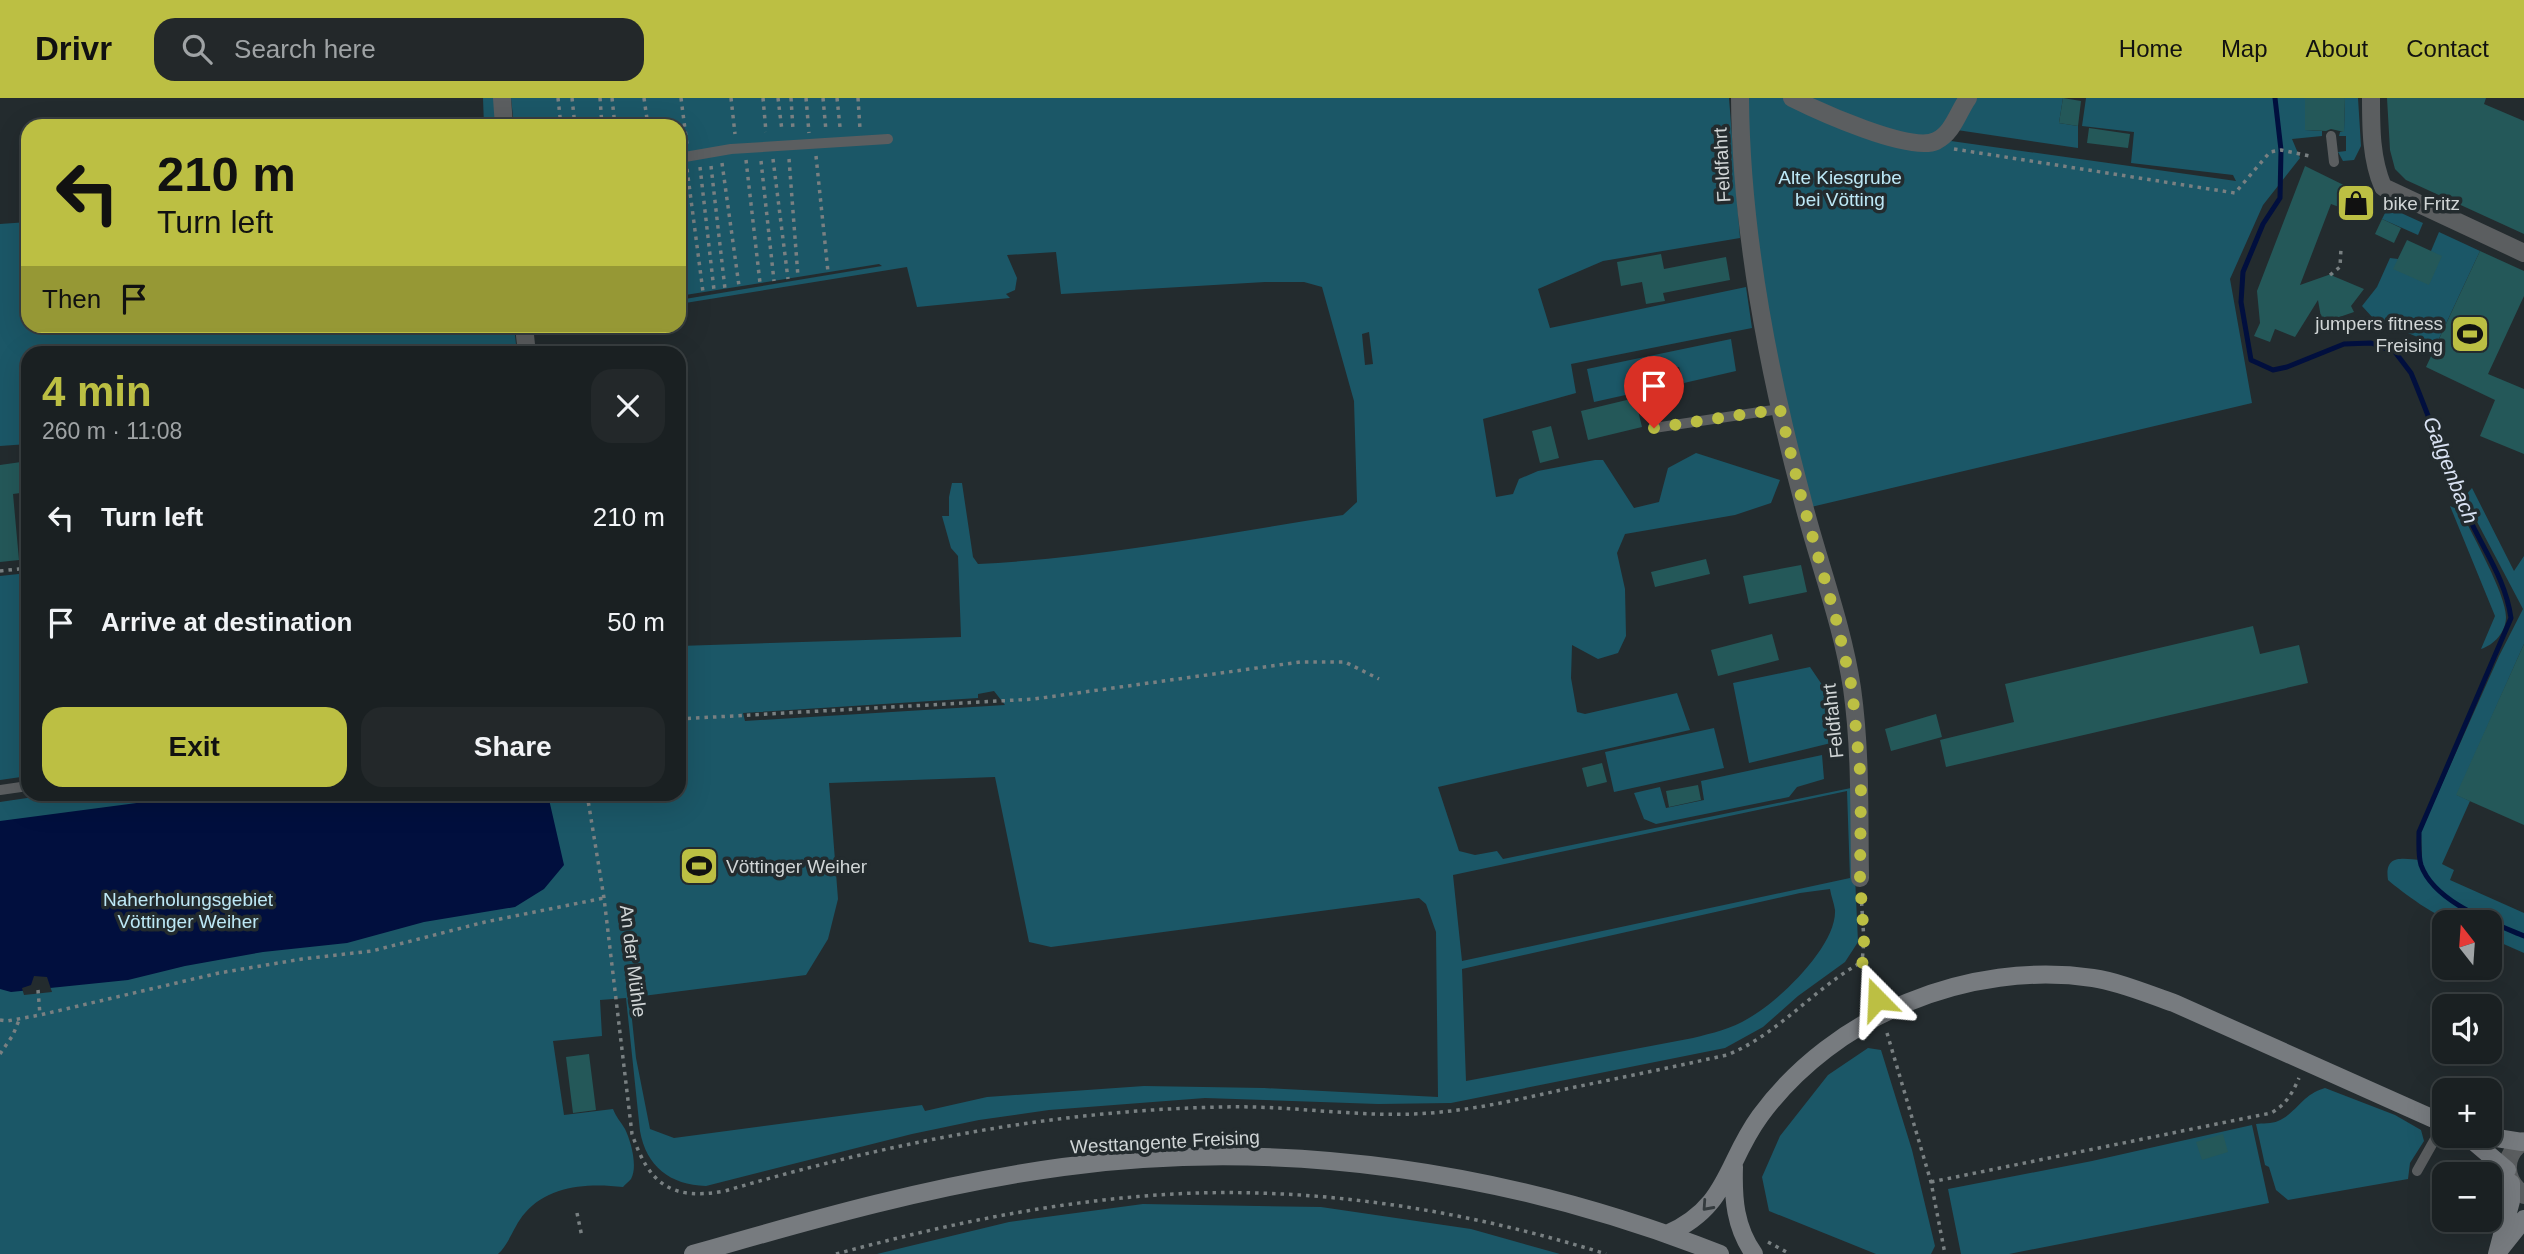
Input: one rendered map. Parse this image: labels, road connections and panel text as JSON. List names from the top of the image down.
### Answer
{
  "streets": {
    "main road": ["Westtangente Freising"],
    "street": ["Feldfahrt"],
    "path": ["An der Mühle"]
  },
  "water": ["Galgenbach"],
  "parks": ["Alte Kiesgrube bei Vötting", "Naherholungsgebiet Vöttinger Weiher"],
  "places": {
    "shop": ["bike Fritz"],
    "sports": ["jumpers fitness Freising", "Vöttinger Weiher"]
  },
  "north": "top",
  "page": {
    "header": "Drivr",
    "search": "Search here",
    "nav": [
      "Home",
      "Map",
      "About",
      "Contact"
    ],
    "turn": ["210 m", "Turn left"],
    "then": "Then",
    "heading": ["4 min", "260 m · 11:08"],
    "list": [
      {
        "name": "Turn left",
        "value": "210 m"
      },
      {
        "name": "Arrive at destination",
        "value": "50 m"
      }
    ],
    "buttons": ["Exit", "Share"],
    "map_buttons": ["+", "−"]
  }
}
